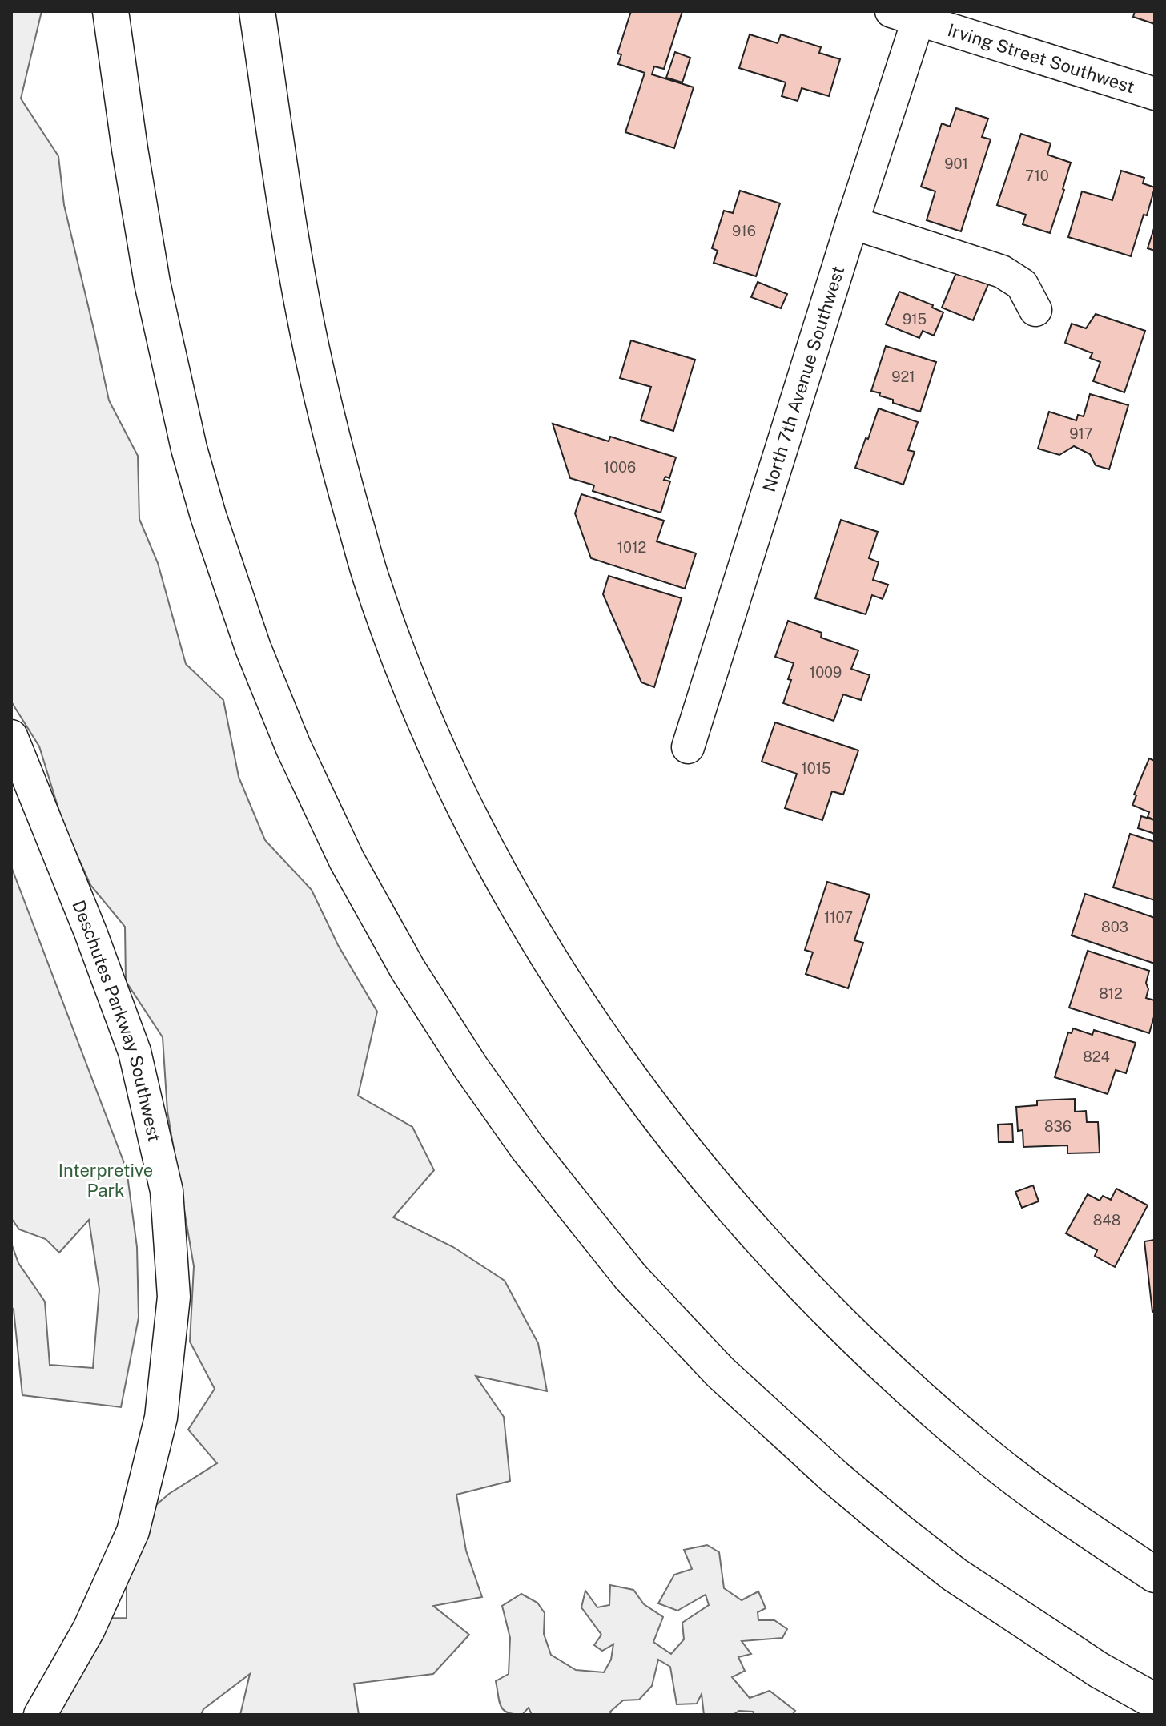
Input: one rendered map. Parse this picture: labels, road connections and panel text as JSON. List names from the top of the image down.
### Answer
{
  "streets": {
    "street": ["Irving Street Southwest", "North 7th Avenue Southwest", "Deschutes Parkway Southwest"]
  },
  "crossings": [
    ["Irving Street Southwest", "North 7th Avenue Southwest"]
  ],
  "parks": ["Interpretive Park"],
  "house_numbers": [
    "901",
    "710",
    "916",
    "915",
    "921",
    "917",
    "1006",
    "1012",
    "1009",
    "1015",
    "1107",
    "803",
    "812",
    "824",
    "836",
    "848"
  ]
}
